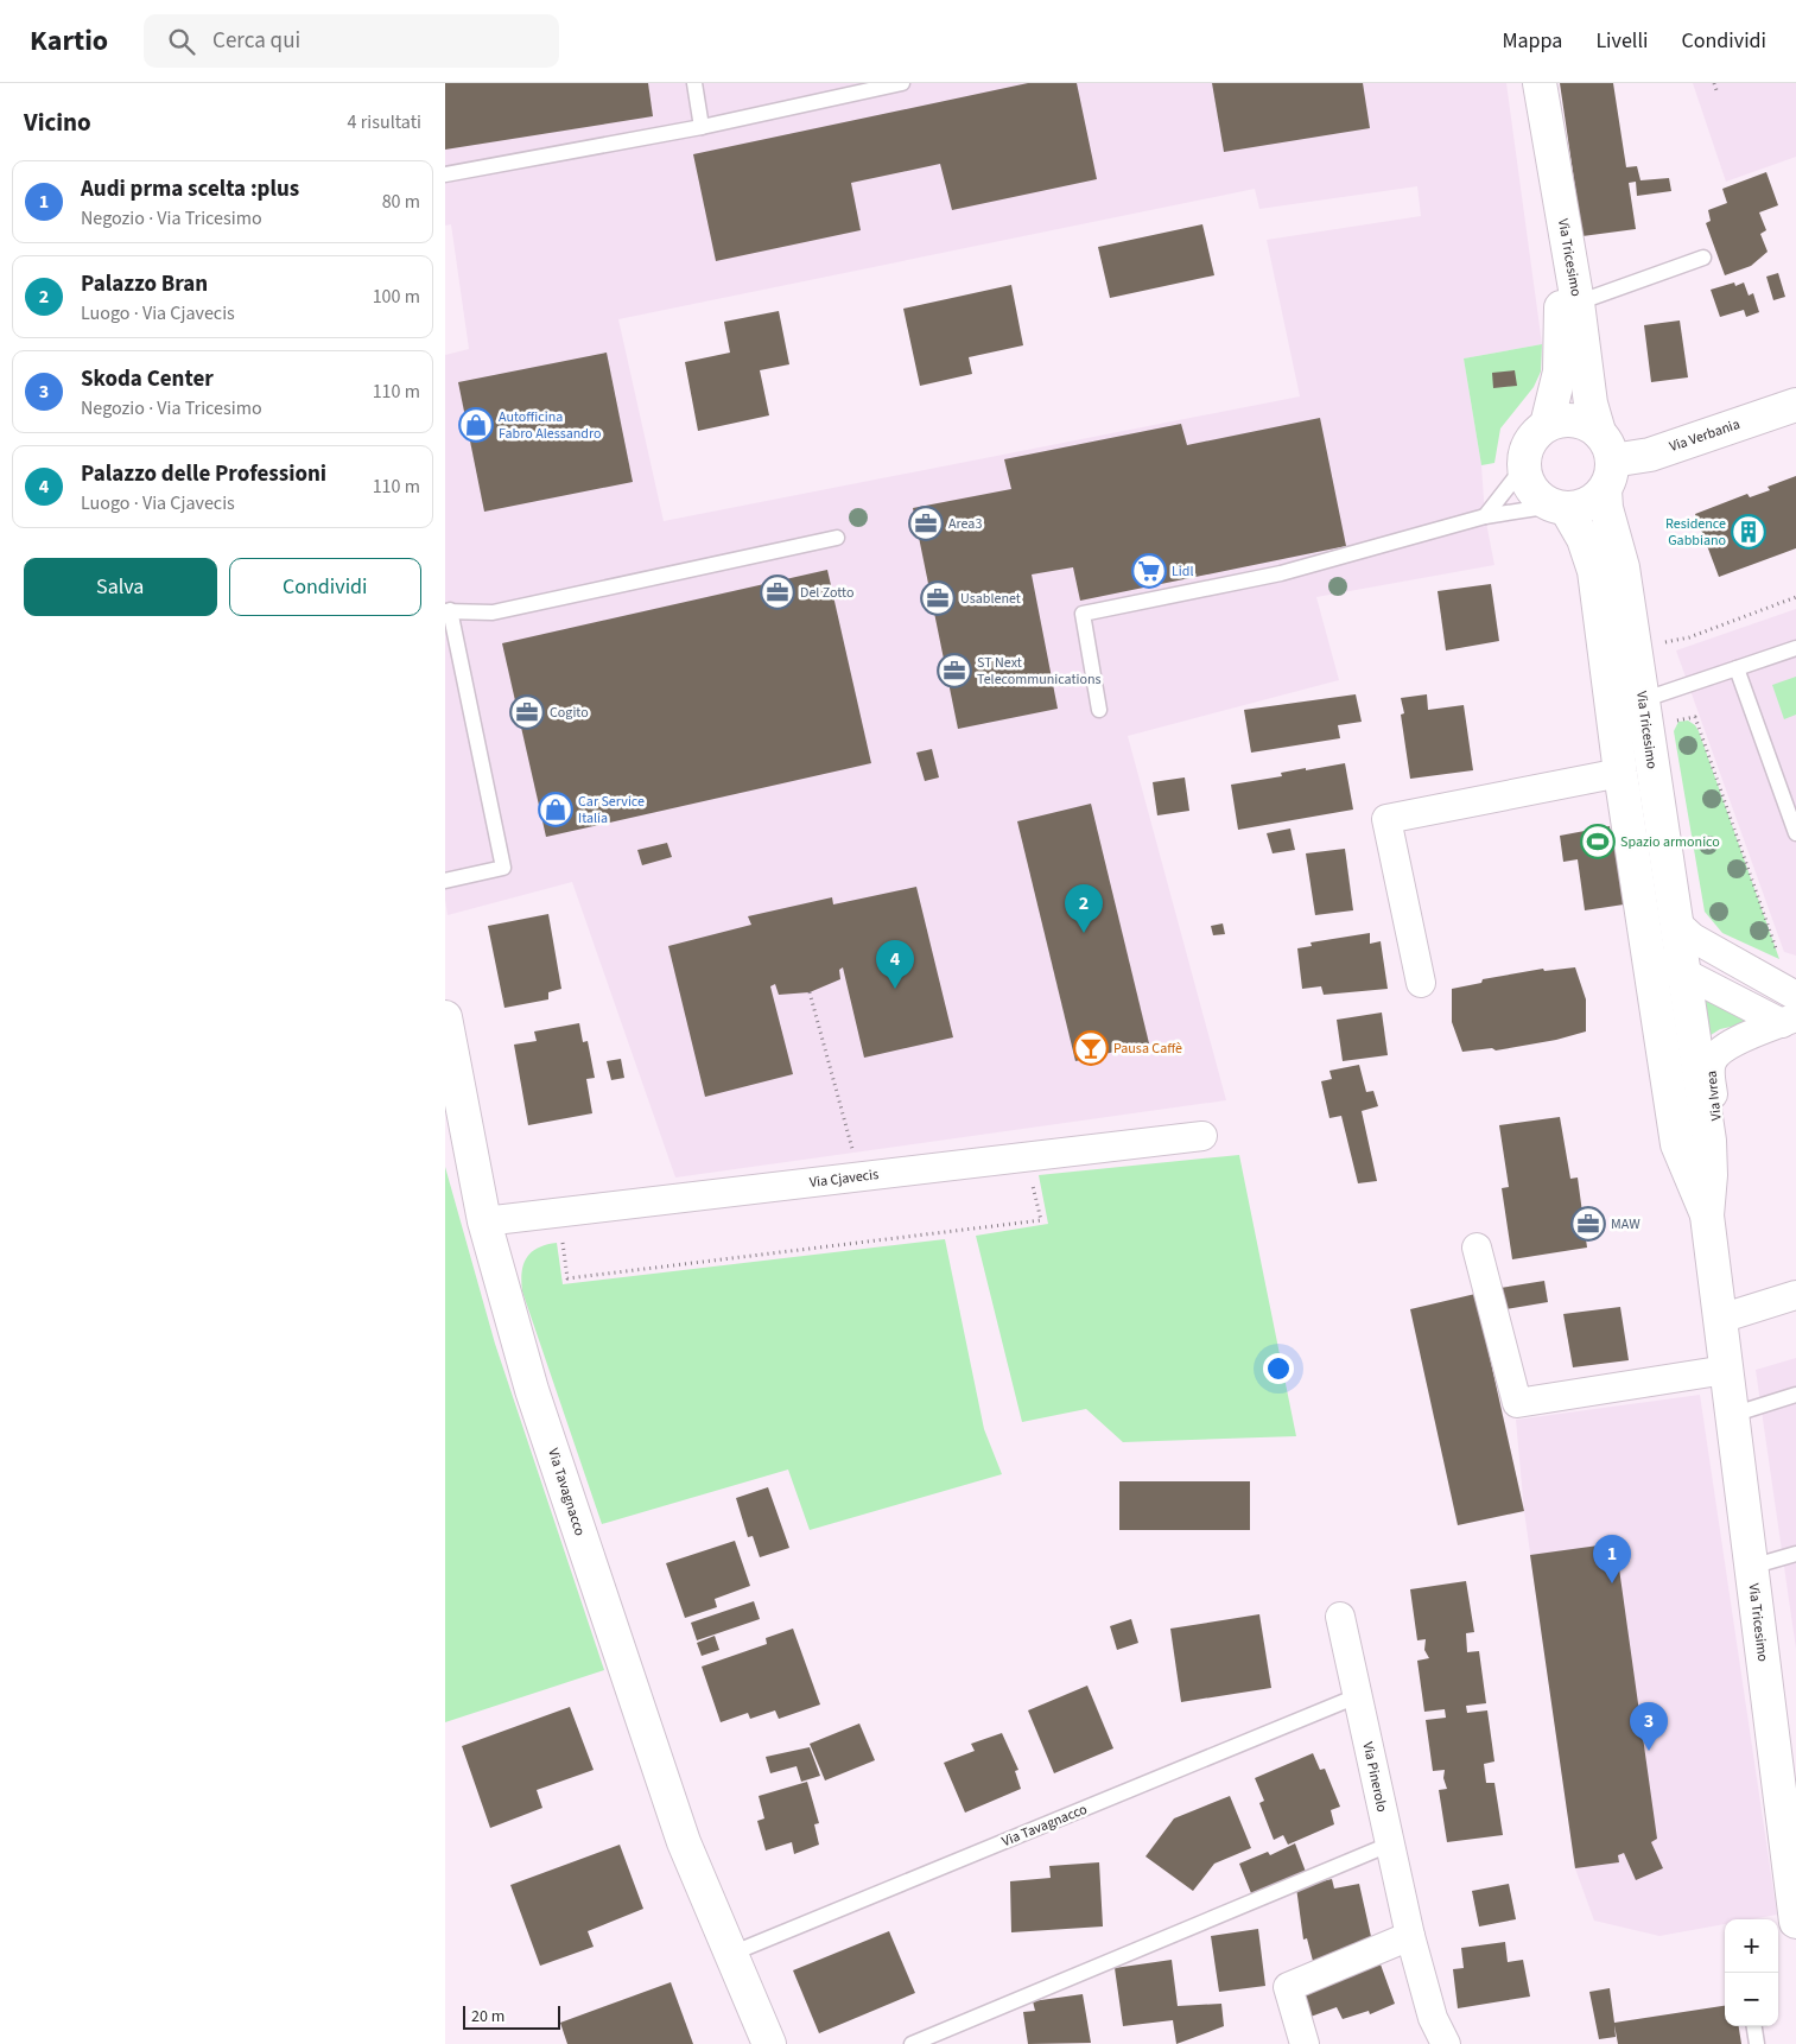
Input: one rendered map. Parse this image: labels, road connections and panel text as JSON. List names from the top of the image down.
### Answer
{
  "streets": {
    "main road": ["Via Tricesimo", "Via Verbania", "Via Tavagnacco"],
    "street": ["Via Ivrea", "Via Cjavecis", "Via Pinerolo"]
  },
  "crossings": [
    ["Via Tricesimo", "Via Verbania"],
    ["Via Tricesimo", "Via Ivrea"],
    ["Via Cjavecis", "Via Tavagnacco"],
    ["Via Tavagnacco", "Via Pinerolo"]
  ],
  "places": {
    "shop": ["Autofficina Fabro Alessandro", "Car Service Italia"],
    "office": [
      "Area3",
      "Del Zotto",
      "Usablenet",
      "ST Next Telecommunications",
      "Cogito",
      "MAW"
    ],
    "building": ["Residence Gabbiano"],
    "supermarket": ["Lidl"],
    "sports": ["Spazio armonico"],
    "bar": ["Pausa Caffè"]
  },
  "scale_bar": "20 m",
  "page": {
    "header": "Kartio",
    "search": "Cerca qui",
    "nav": ["Mappa", "Livelli", "Condividi"],
    "heading": ["Vicino", "4 risultati"],
    "list": [
      {
        "mark": "1",
        "name": "Audi prma scelta :plus",
        "note": "Negozio · Via Tricesimo",
        "value": "80 m"
      },
      {
        "mark": "2",
        "name": "Palazzo Bran",
        "note": "Luogo · Via Cjavecis",
        "value": "100 m"
      },
      {
        "mark": "3",
        "name": "Skoda Center",
        "note": "Negozio · Via Tricesimo",
        "value": "110 m"
      },
      {
        "mark": "4",
        "name": "Palazzo delle Professioni",
        "note": "Luogo · Via Cjavecis",
        "value": "110 m"
      }
    ],
    "buttons": ["Salva", "Condividi"],
    "pins": [
      "2",
      "4",
      "1",
      "3"
    ],
    "map_buttons": ["+", "−"],
    "scale": "20 m"
  }
}
